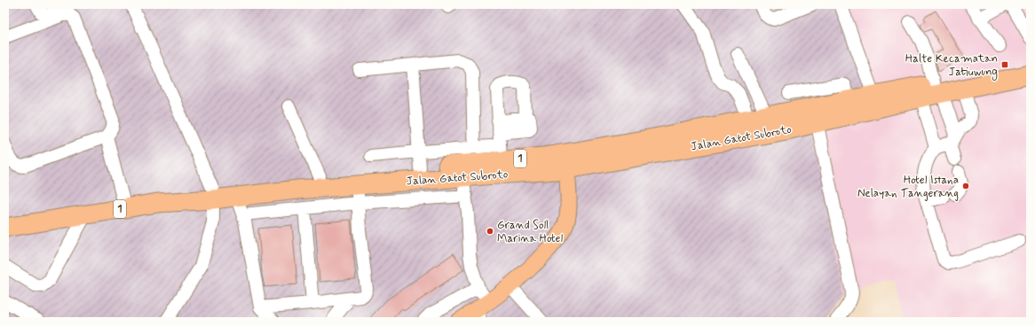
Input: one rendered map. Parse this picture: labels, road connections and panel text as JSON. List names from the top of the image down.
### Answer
{
  "streets": {
    "highway": ["Jalan Gatot Subroto", "1"]
  },
  "places": {
    "transit": ["Halte Kecamatan Jatiuwung"],
    "other": ["Hotel Istana Nelayan Tangerang", "Grand Soll Marina Hotel"]
  }
}
